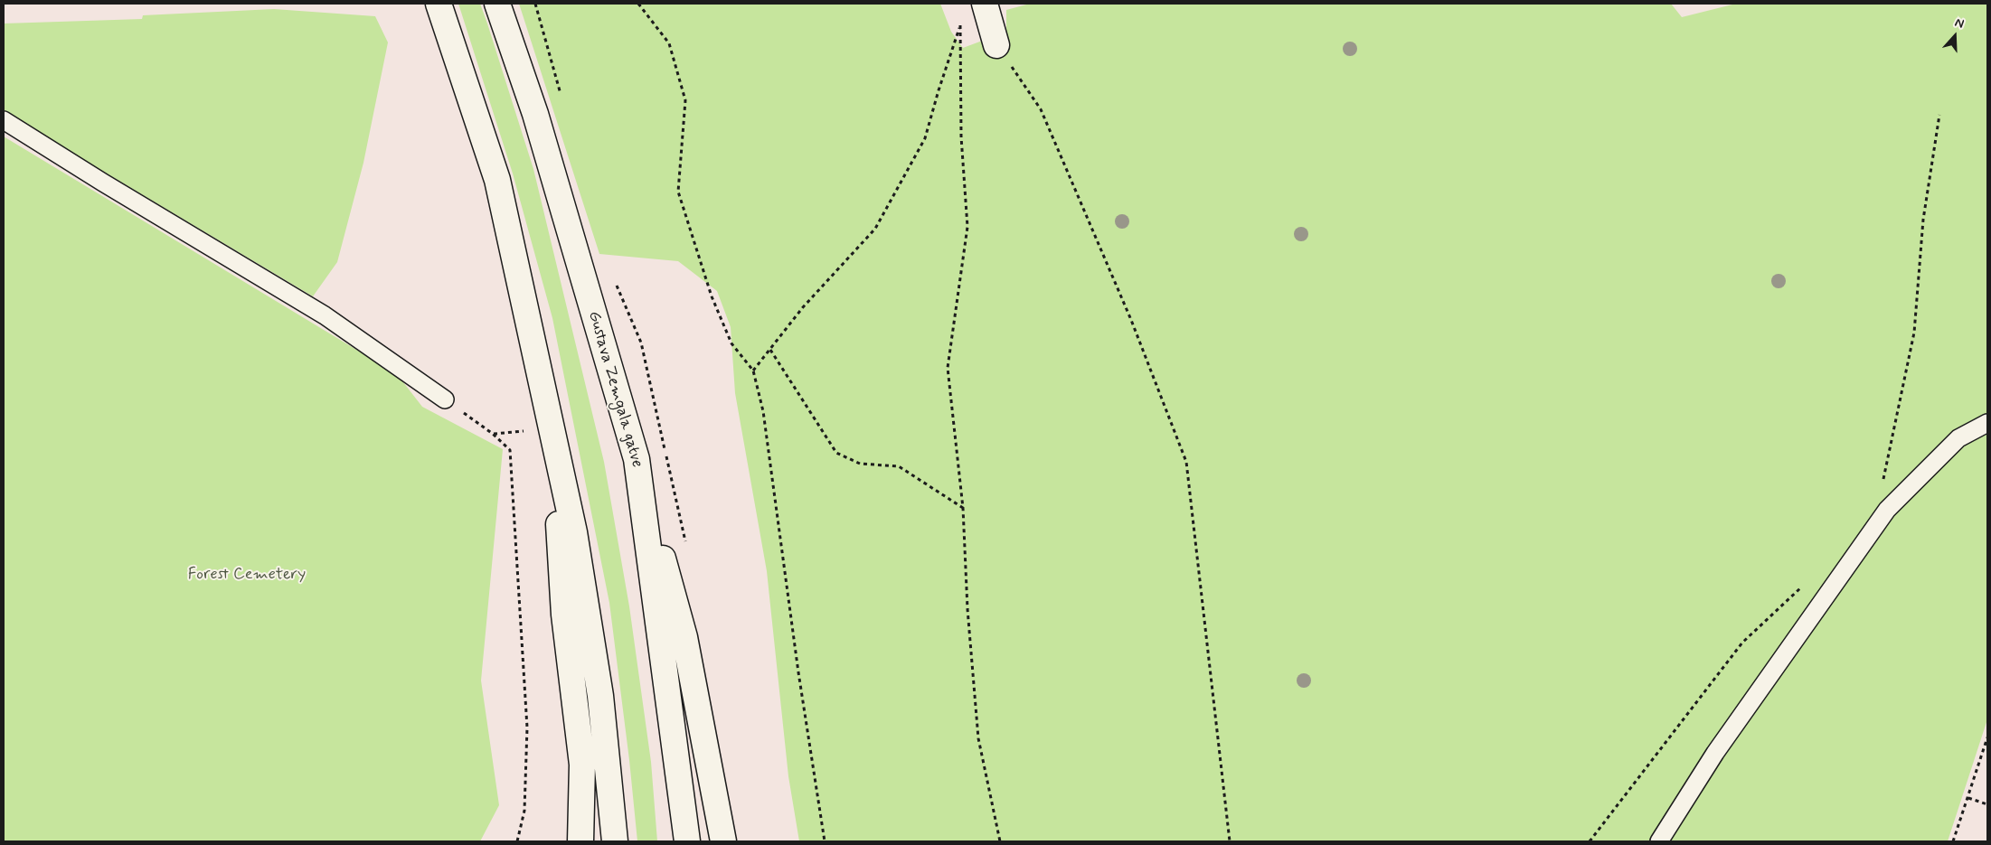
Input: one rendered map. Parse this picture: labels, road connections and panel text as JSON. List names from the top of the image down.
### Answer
{
  "streets": {
    "main road": ["Gustava Zemgala gatve"]
  },
  "parks": ["Forest Cemetery"],
  "north": "top"
}
